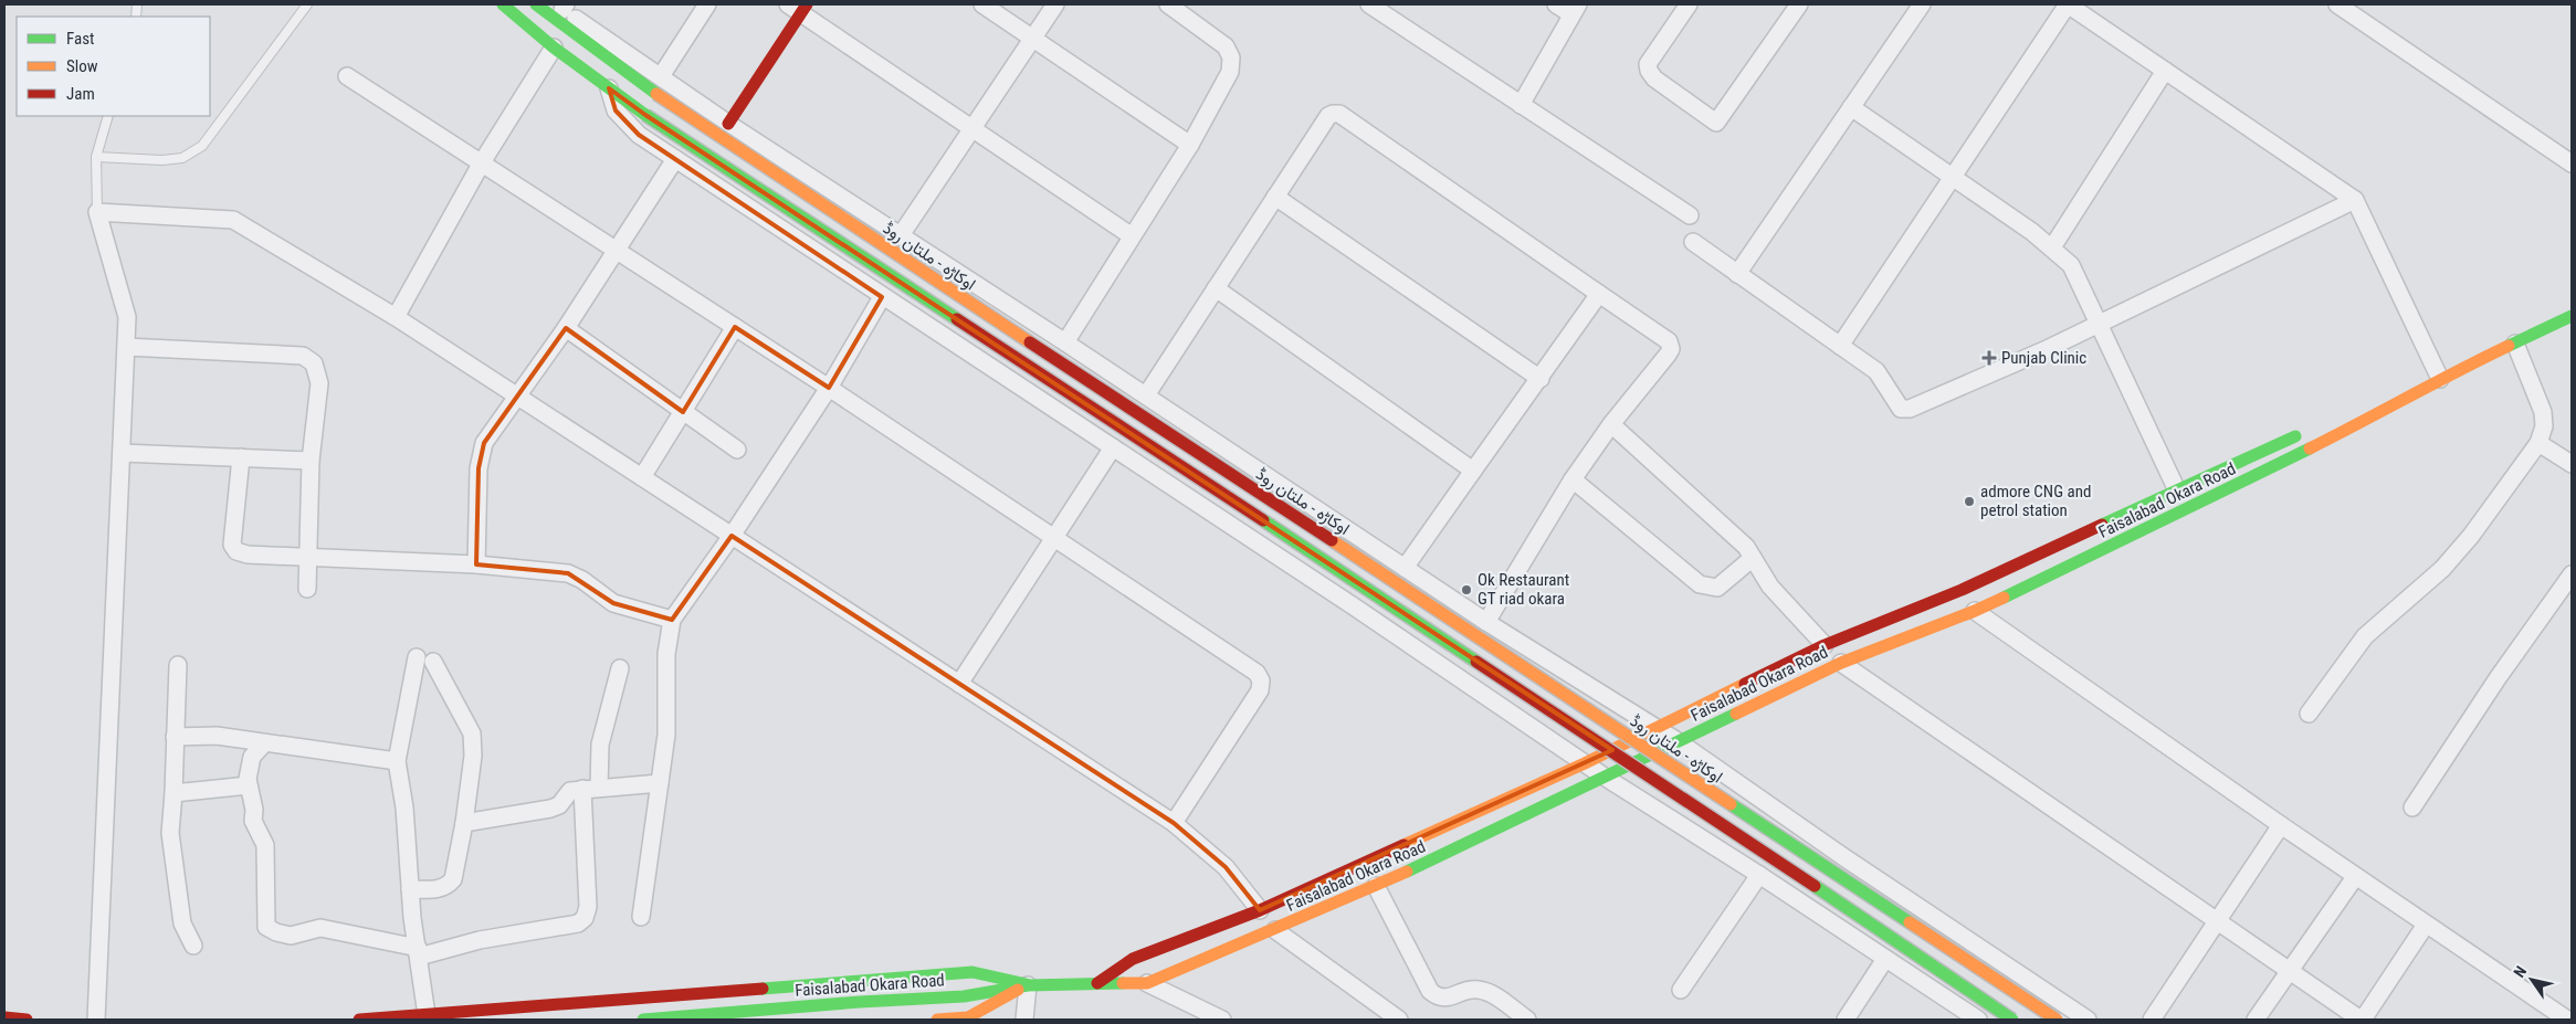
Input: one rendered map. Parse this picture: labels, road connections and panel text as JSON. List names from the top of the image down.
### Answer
{
  "streets": {
    "main road": ["اوکاڑہ - ملتان روڈ", "Faisalabad Okara Road"]
  },
  "places": {
    "health": ["Punjab Clinic"],
    "other": ["admore CNG and petrol station", "Ok Restaurant GT riad okara"]
  },
  "legend": ["Fast", "Slow", "Jam"],
  "north": "top left"
}
